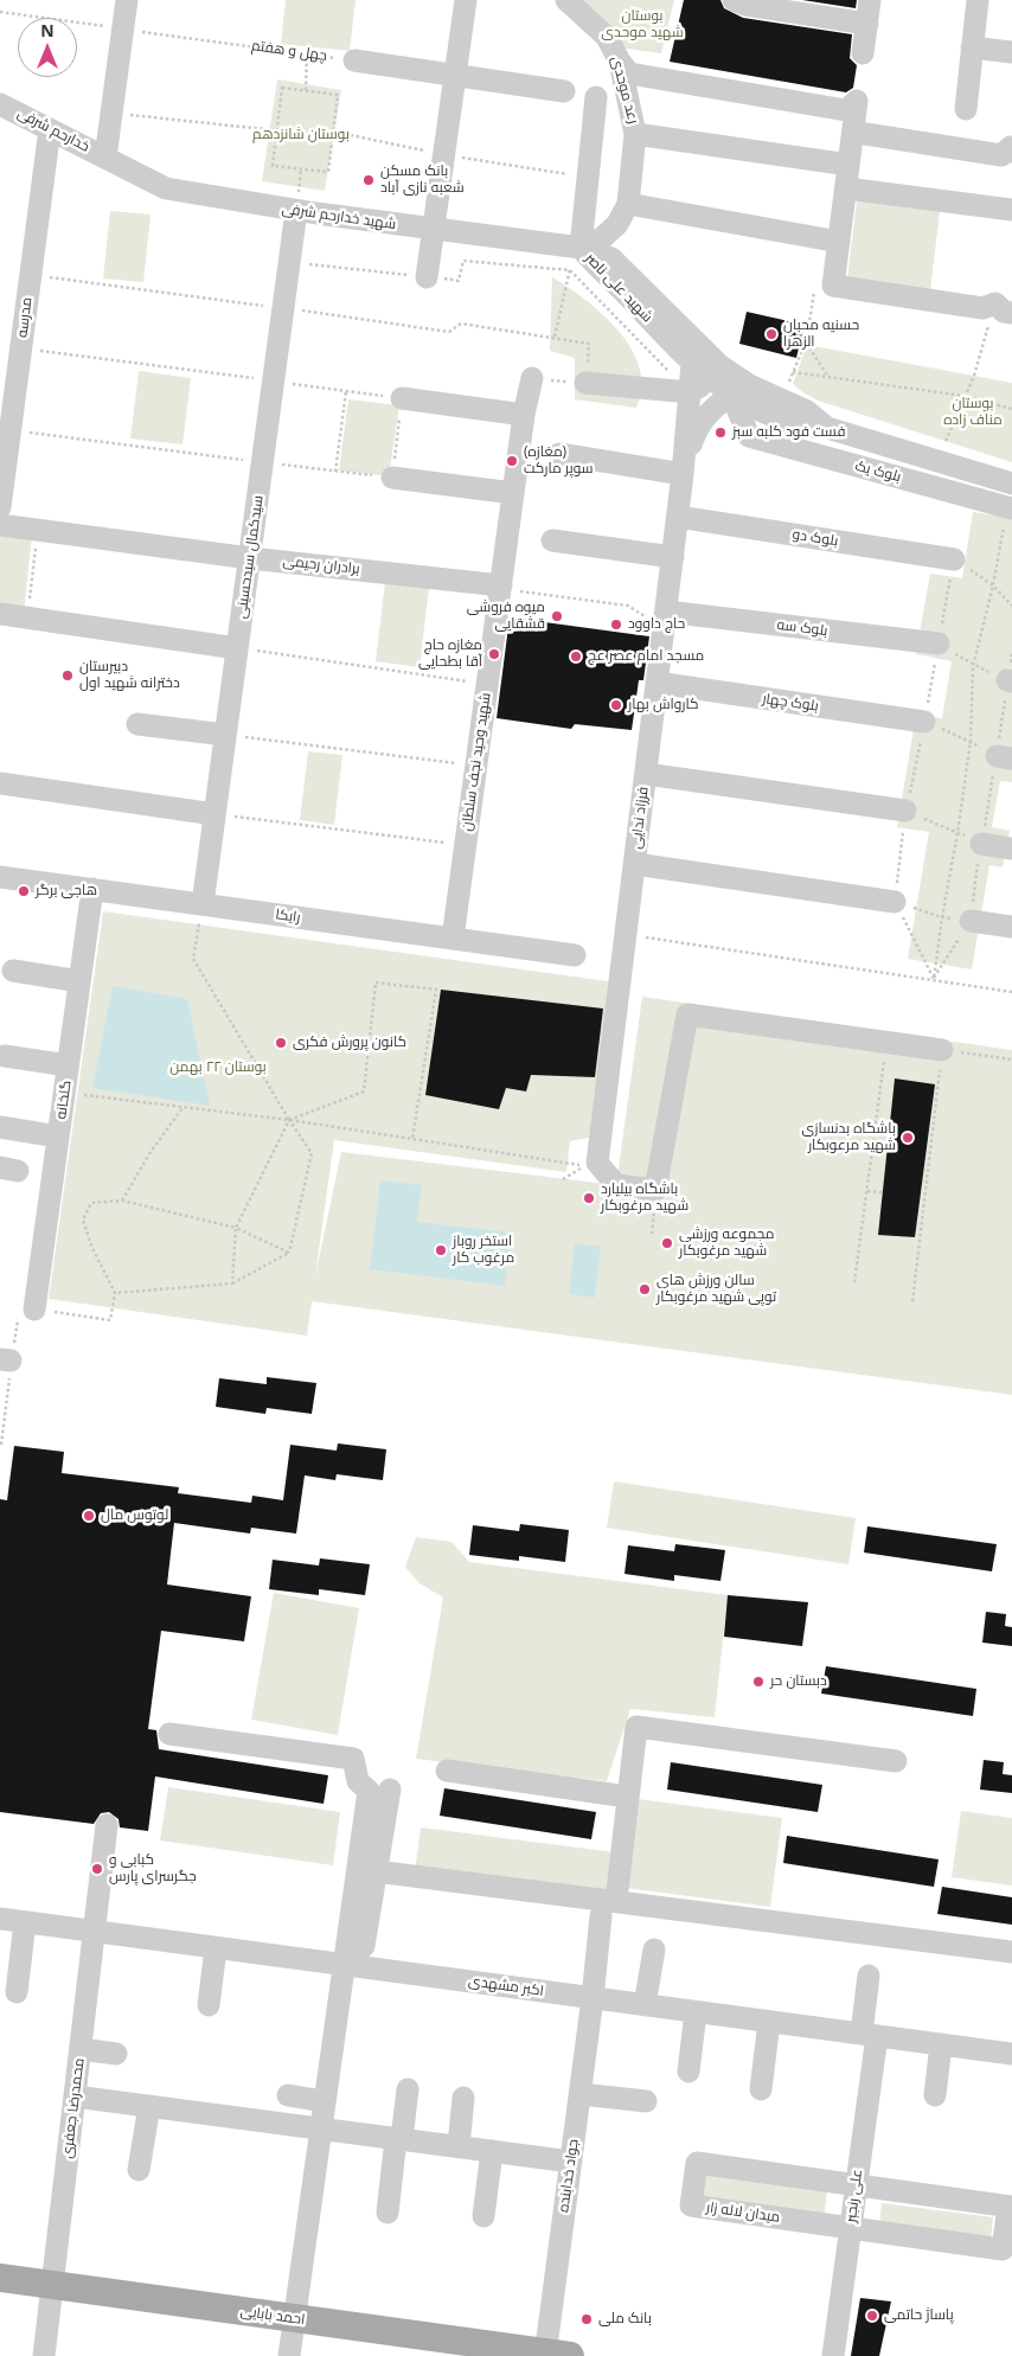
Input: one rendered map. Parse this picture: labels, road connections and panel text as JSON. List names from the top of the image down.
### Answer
{
  "streets": {
    "main road": ["احمد بابایی"],
    "street": [
      "رعد موحدی",
      "خدارحم شرفی",
      "شهید خدارحم شرفی",
      "شهید علی ناصر",
      "مدرسه",
      "بلوک یک",
      "بلوک دو",
      "سیدکمال سیدحسینی",
      "برادران رحیمی",
      "بلوک سه",
      "بلوک چهار",
      "شهید وحید نجف سلطان",
      "فرزاد ندایی",
      "رایکا",
      "گلخانه",
      "اکبر مشهدی",
      "محمدرضا جعفری",
      "جواد خدابنده",
      "علی رنجبر",
      "میدان لاله زار"
    ],
    "path": ["چهل و هفتم"]
  },
  "crossings": [
    ["رعد موحدی", "شهید خدارحم شرفی"],
    ["رعد موحدی", "شهید علی ناصر"],
    ["خدارحم شرفی", "شهید خدارحم شرفی"],
    ["خدارحم شرفی", "مدرسه"],
    ["شهید خدارحم شرفی", "شهید علی ناصر"],
    ["شهید خدارحم شرفی", "سیدکمال سیدحسینی"],
    ["شهید علی ناصر", "بلوک یک"],
    ["بلوک دو", "فرزاد ندایی"],
    ["سیدکمال سیدحسینی", "برادران رحیمی"],
    ["سیدکمال سیدحسینی", "رایکا"],
    ["برادران رحیمی", "شهید وحید نجف سلطان"],
    ["بلوک سه", "فرزاد ندایی"],
    ["بلوک چهار", "فرزاد ندایی"],
    ["شهید وحید نجف سلطان", "رایکا"],
    ["رایکا", "گلخانه"],
    ["اکبر مشهدی", "محمدرضا جعفری"],
    ["اکبر مشهدی", "جواد خدابنده"],
    ["اکبر مشهدی", "علی رنجبر"],
    ["محمدرضا جعفری", "احمد بابایی"],
    ["جواد خدابنده", "احمد بابایی"],
    ["علی رنجبر", "میدان لاله زار"]
  ],
  "parks": [
    "بوستان شهید موحدی",
    "بوستان شانزدهم",
    "بوستان مناف زاده",
    "بوستان ۲۲ بهمن"
  ],
  "places": [
    "بانک مسکن شعبه نازی آباد",
    "حسنیه محبان الزهرا",
    "فست فود کلبه سبز",
    "(مغازه) سوپر مارکت",
    "میوه فروشی قشقایی",
    "حاج داوود",
    "مغازه حاج آقا بطحایی",
    "مسجد امام عصر عج",
    "دبيرستان دخترانه شهید اول",
    "کارواش بهار",
    "هاجی برگر",
    "کانون پرورش فکری",
    "باشگاه بدنسازی شهید مرعوبکار",
    "باشگاه بیلیارد شهید مرغوبکار",
    "مجموعه ورزشی شهید مرغوبکار",
    "استخر روباز مرغوب کار",
    "سالن ورزش های توپی شهید مرغوبکار",
    "لوتوس مال",
    "دبستان حر",
    "کبابی و جگرسرای پارس",
    "پاساژ حاتمی",
    "بانک ملی"
  ],
  "north": "top"
}
